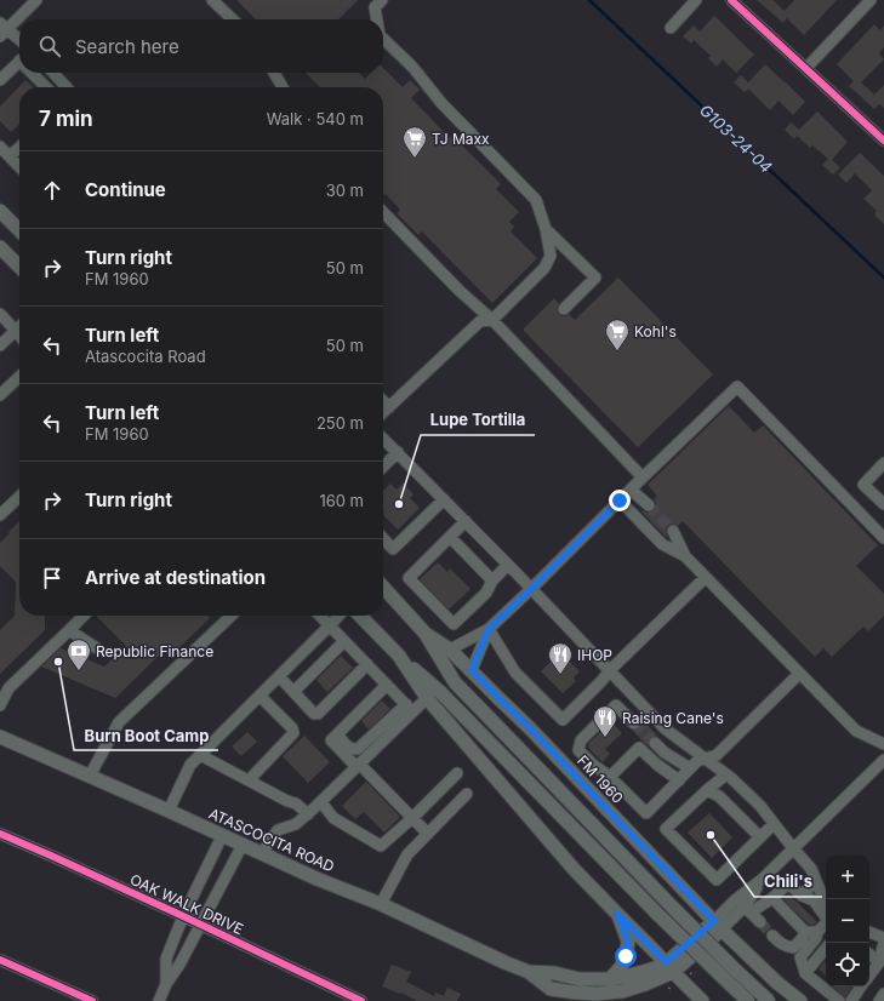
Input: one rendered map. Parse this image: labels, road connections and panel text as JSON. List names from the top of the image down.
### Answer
{
  "streets": {
    "main road": ["FM 1960", "ATASCOCITA ROAD"],
    "street": ["OAK WALK DRIVE"]
  },
  "crossings": [
    ["FM 1960", "ATASCOCITA ROAD"]
  ],
  "water": ["G103-24-04"],
  "places": {
    "supermarket": ["TJ Maxx", "Kohl's"],
    "other": ["Lupe Tortilla", "Burn Boot Camp", "Chili's"],
    "bank": ["Republic Finance"],
    "restaurant": ["IHOP", "Raising Cane's"]
  },
  "page": {
    "search": "Search here",
    "heading": ["7 min", "Walk · 540 m"],
    "list": [
      ["Continue", "30 m"],
      ["Turn right", "FM 1960", "50 m"],
      ["Turn left", "Atascocita Road", "50 m"],
      ["Turn left", "FM 1960", "250 m"],
      ["Turn right", "160 m"],
      "Arrive at destination"
    ],
    "map_buttons": ["+", "−"]
  }
}
